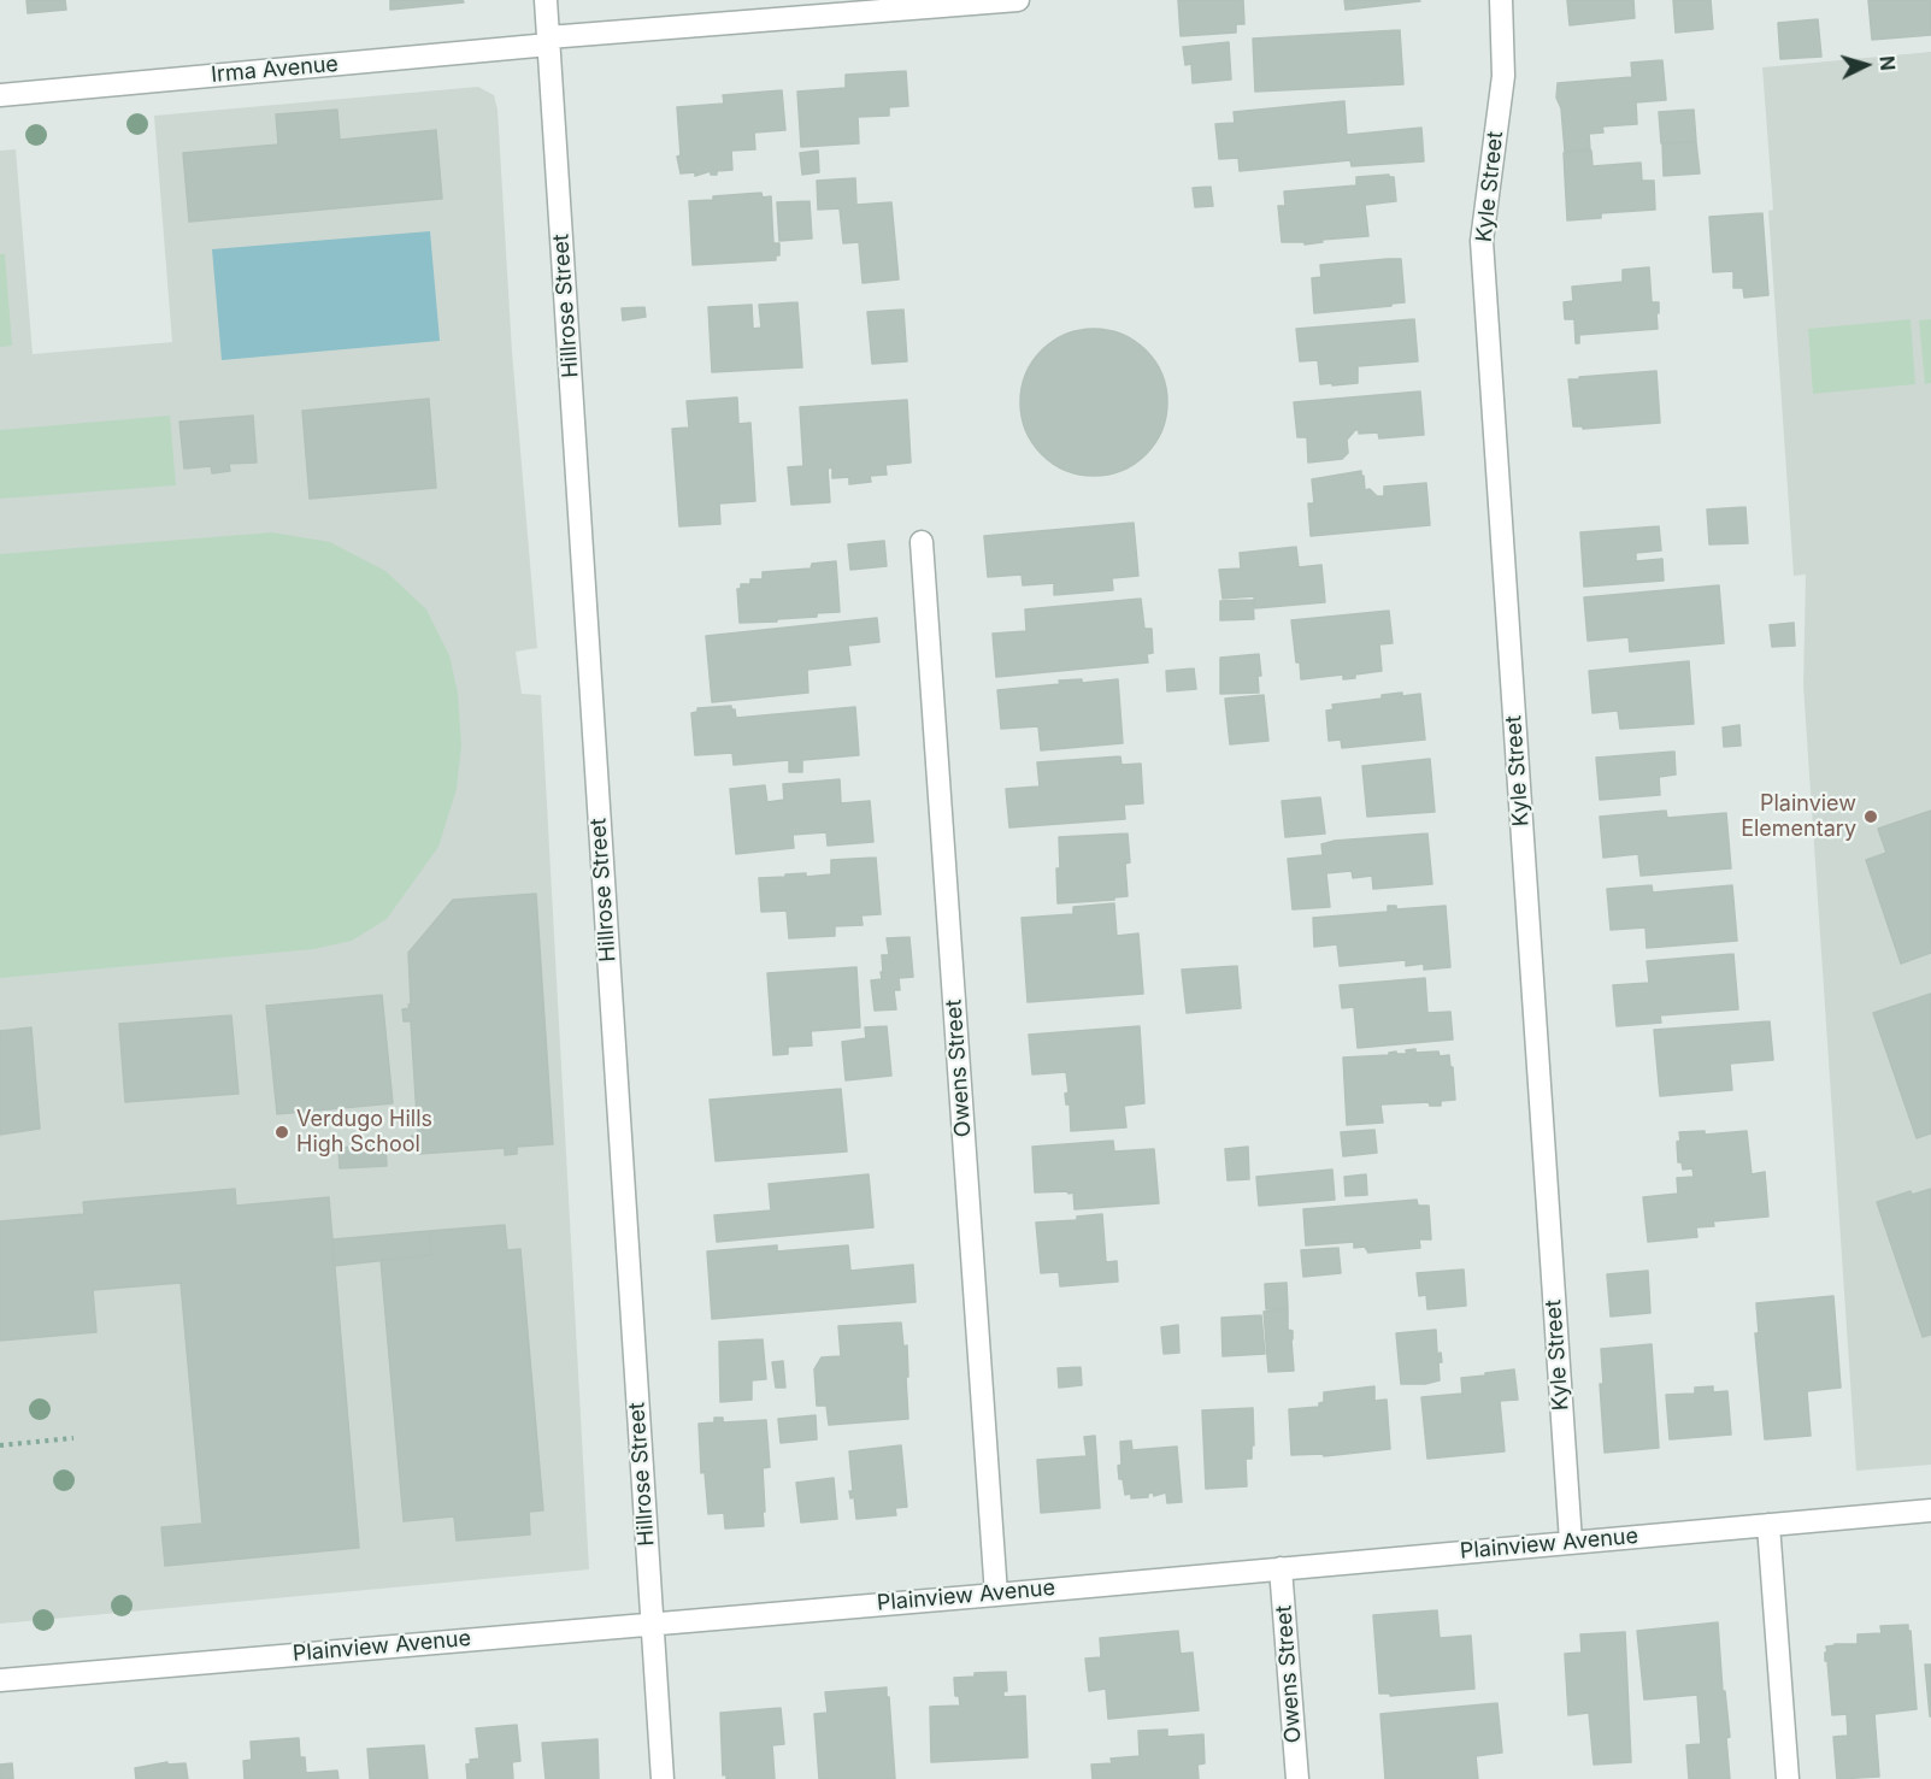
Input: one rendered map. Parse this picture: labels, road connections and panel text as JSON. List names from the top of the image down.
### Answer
{
  "streets": {
    "street": [
      "Irma Avenue",
      "Kyle Street",
      "Hillrose Street",
      "Owens Street",
      "Plainview Avenue"
    ]
  },
  "crossings": [
    ["Irma Avenue", "Hillrose Street"],
    ["Kyle Street", "Plainview Avenue"],
    ["Hillrose Street", "Plainview Avenue"],
    ["Owens Street", "Plainview Avenue"]
  ],
  "places": ["Plainview Elementary", "Verdugo Hills High School"],
  "north": "right"
}
